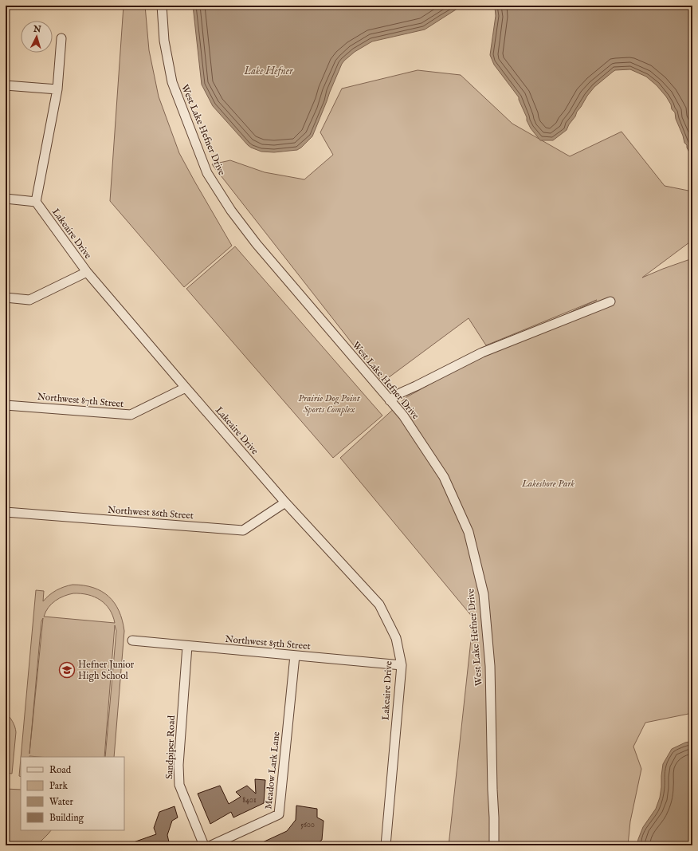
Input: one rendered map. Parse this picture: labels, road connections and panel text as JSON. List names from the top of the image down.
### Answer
{
  "streets": {
    "street": [
      "West Lake Hefner Drive",
      "Lakeaire Drive",
      "Northwest 87th Street",
      "Northwest 86th Street",
      "Northwest 85th Street",
      "Sandpiper Road",
      "Meadow Lark Lane"
    ]
  },
  "crossings": [
    ["Lakeaire Drive", "Northwest 87th Street"],
    ["Lakeaire Drive", "Northwest 86th Street"],
    ["Lakeaire Drive", "Northwest 85th Street"],
    ["Northwest 85th Street", "Sandpiper Road"],
    ["Northwest 85th Street", "Meadow Lark Lane"]
  ],
  "water": ["Lake Hefner"],
  "parks": ["Prairie Dog Point Sports Complex", "Lakeshore Park"],
  "places": {
    "school or university": ["Hefner Junior High School"]
  },
  "house_numbers": ["8401", "5600"],
  "legend": [
    "Road",
    "Park",
    "Water",
    "Building"
  ],
  "north": "top"
}
